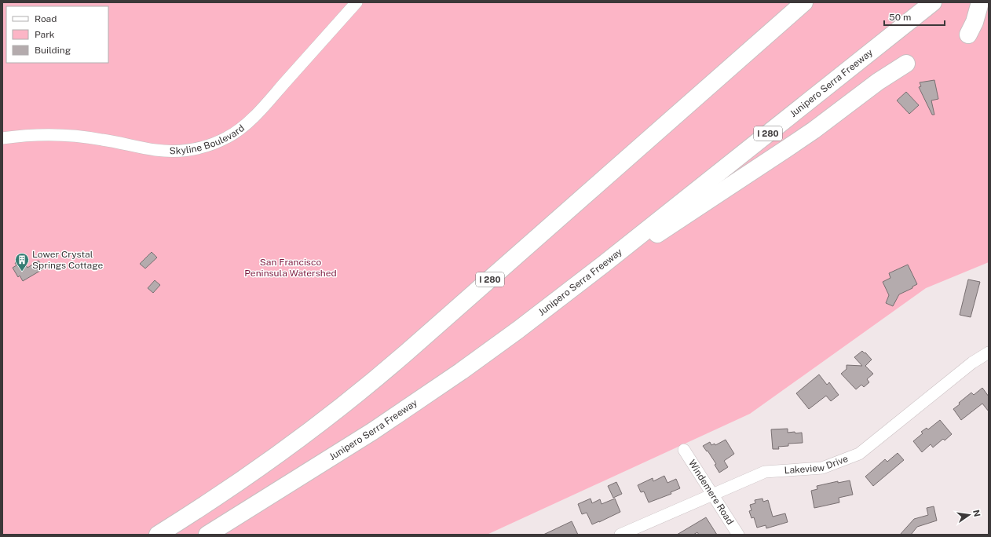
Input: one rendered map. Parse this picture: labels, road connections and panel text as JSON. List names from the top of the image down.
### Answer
{
  "streets": {
    "highway": ["Junipero Serra Freeway", "I 280"],
    "street": ["Skyline Boulevard", "Lakeview Drive", "Windemere Road"]
  },
  "crossings": [
    ["Lakeview Drive", "Windemere Road"]
  ],
  "parks": ["San Francisco Peninsula Watershed"],
  "places": {
    "building": ["Lower Crystal Springs Cottage"]
  },
  "legend": ["Road", "Park", "Building"],
  "scale_bar": "50 m",
  "north": "right"
}
